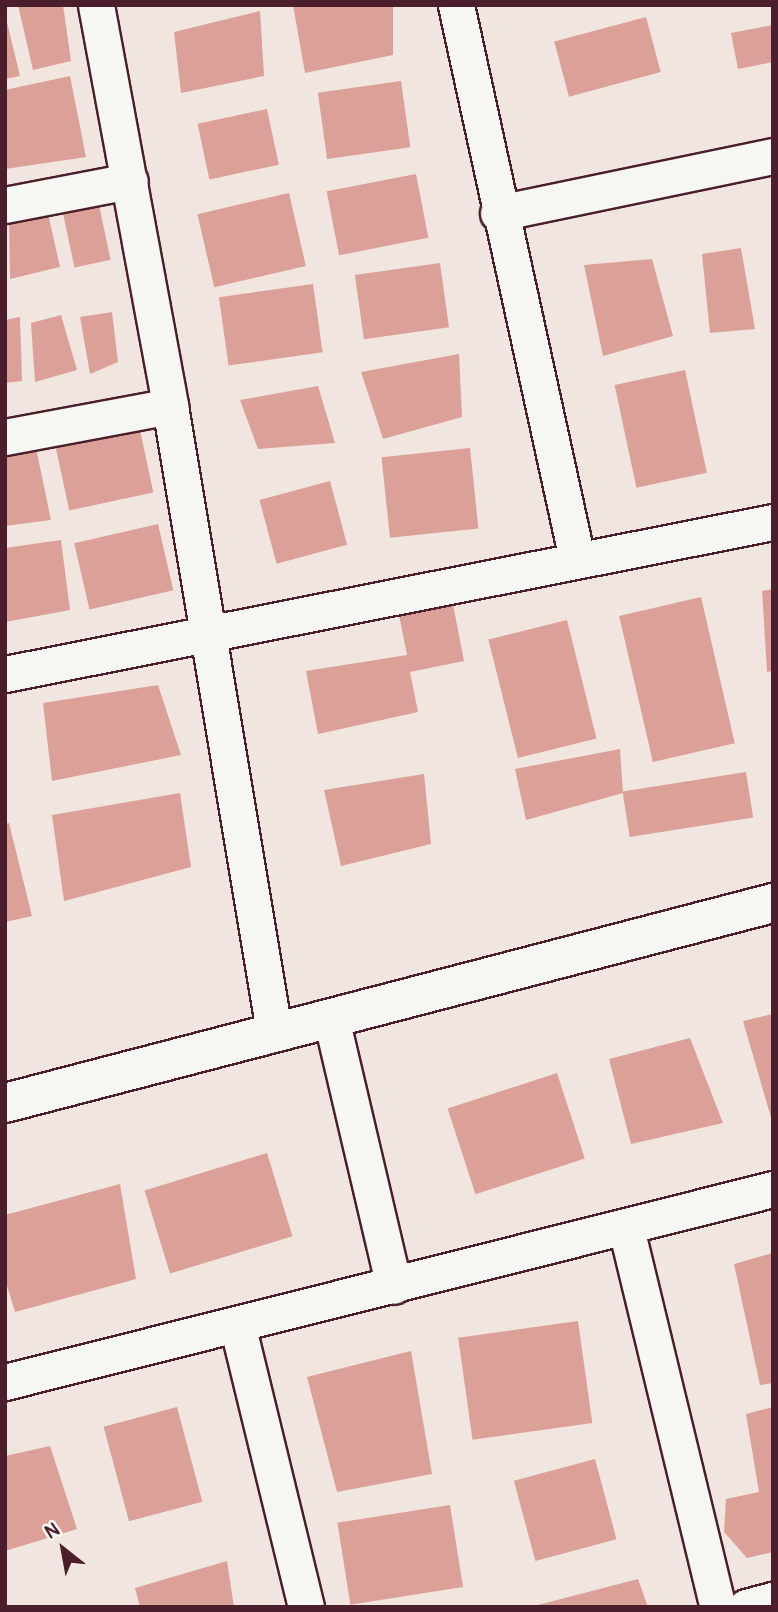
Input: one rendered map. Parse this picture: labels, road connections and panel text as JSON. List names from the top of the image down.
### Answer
{
  "north": "top left"
}
